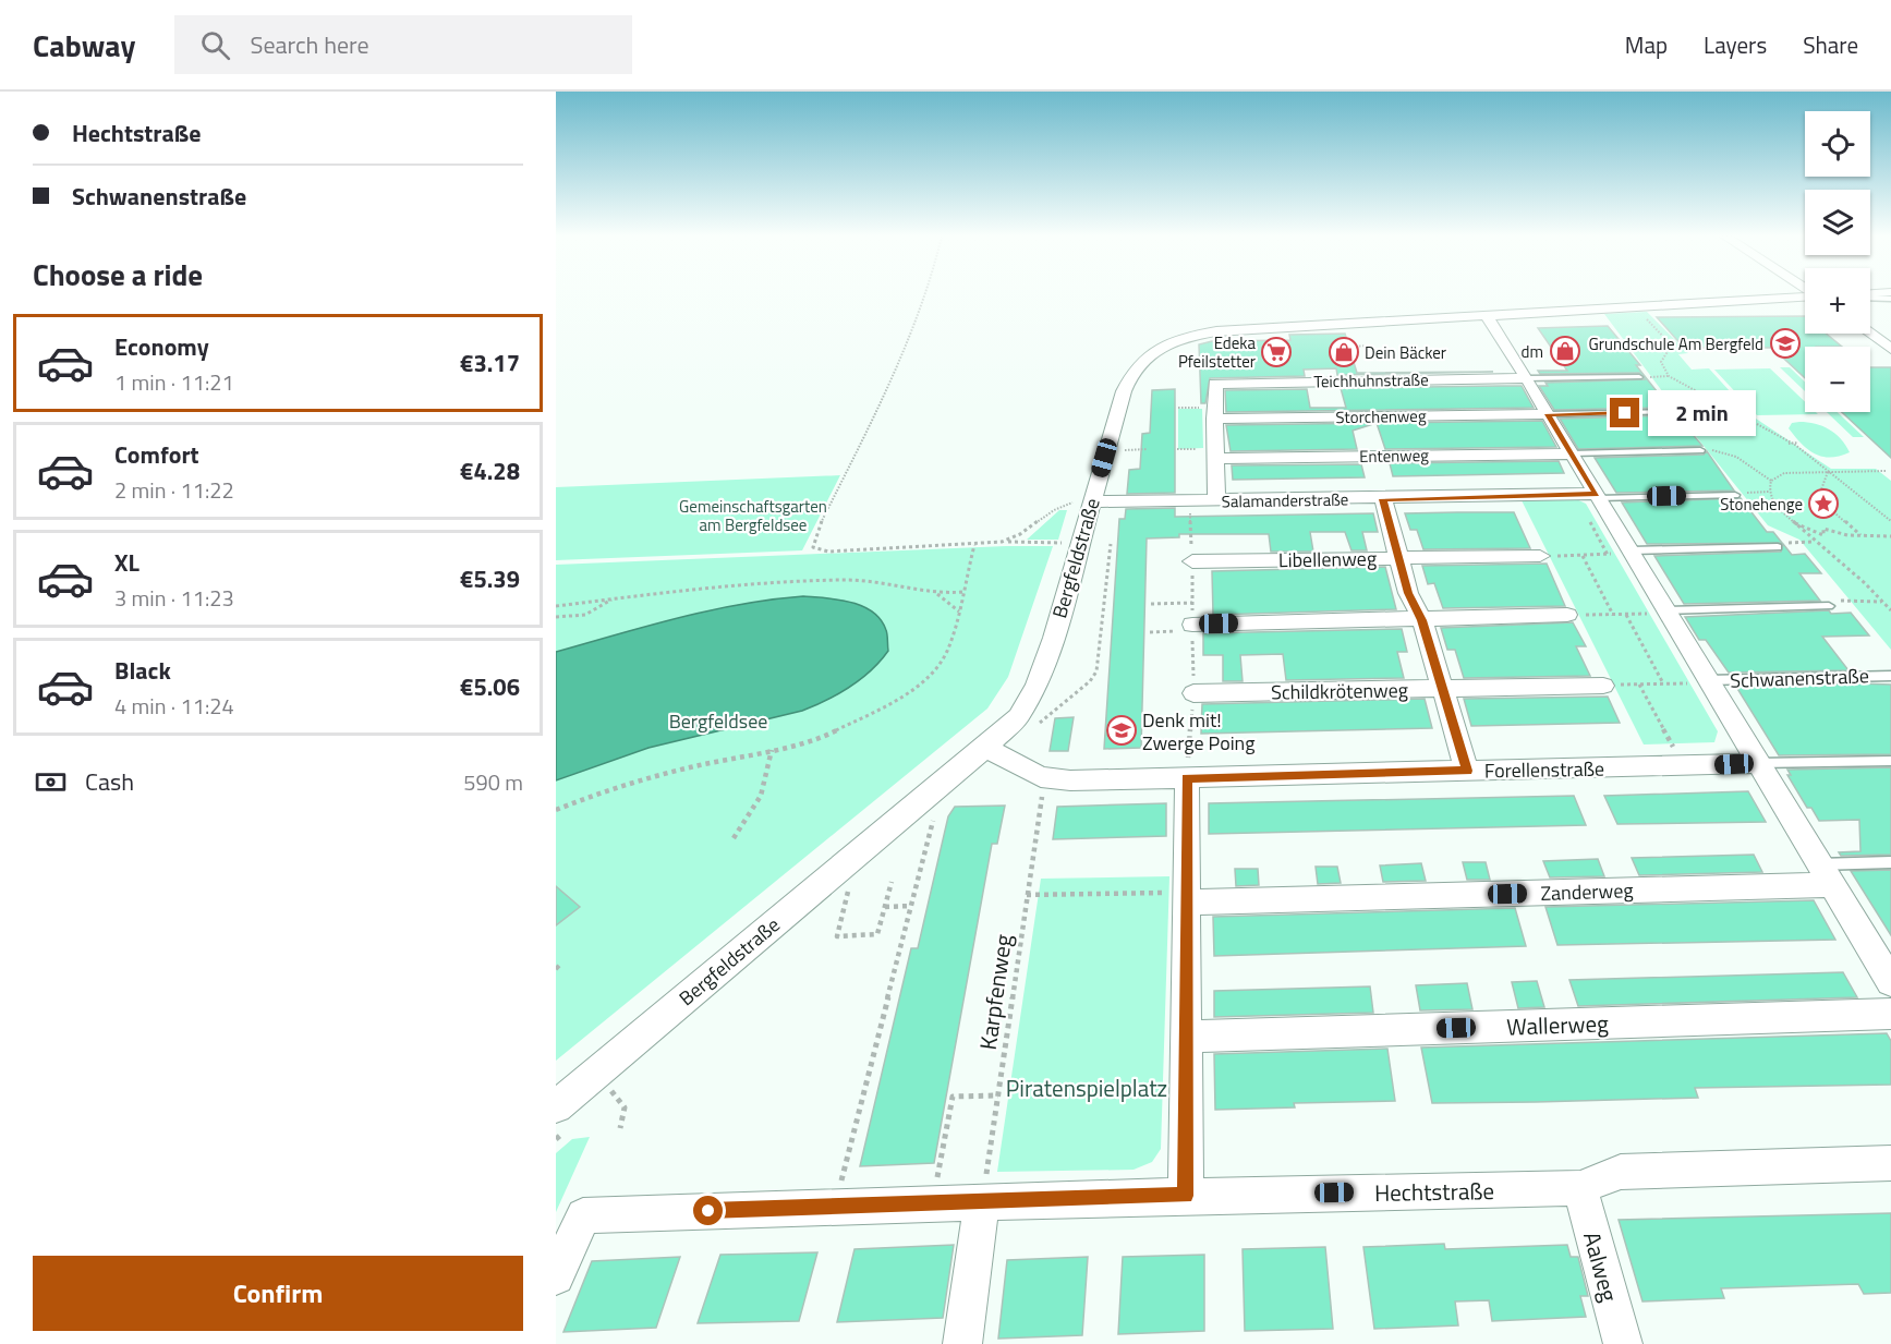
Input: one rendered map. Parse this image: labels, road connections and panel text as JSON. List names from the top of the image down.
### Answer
{
  "streets": {
    "street": [
      "Teichhuhnstraße",
      "Storchenweg",
      "Entenweg",
      "Salamanderstraße",
      "Bergfeldstraße",
      "Libellenweg",
      "Schwanenstraße",
      "Schildkrötenweg",
      "Forellenstraße",
      "Zanderweg",
      "Wallerweg",
      "Hechtstraße",
      "Aalweg"
    ],
    "path": ["Karpfenweg"]
  },
  "crossings": [
    ["Teichhuhnstraße", "Storchenweg"],
    ["Teichhuhnstraße", "Schwanenstraße"],
    ["Storchenweg", "Schwanenstraße"],
    ["Entenweg", "Schwanenstraße"],
    ["Salamanderstraße", "Bergfeldstraße"],
    ["Salamanderstraße", "Schwanenstraße"],
    ["Bergfeldstraße", "Schwanenstraße"],
    ["Bergfeldstraße", "Forellenstraße"],
    ["Schwanenstraße", "Forellenstraße"],
    ["Schwanenstraße", "Zanderweg"],
    ["Karpfenweg", "Hechtstraße"],
    ["Hechtstraße", "Aalweg"]
  ],
  "parks": ["Gemeinschaftsgarten am Bergfeldsee", "Bergfeldsee", "Piratenspielplatz"],
  "places": {
    "school or university": ["Grundschule Am Bergfeld", "Denk mit! Zwerge Poing"],
    "shop": ["dm", "Dein Bäcker"],
    "supermarket": ["Edeka Pfeilstetter"],
    "place": ["Stonehenge"]
  },
  "page": {
    "header": "Cabway",
    "search": "Search here",
    "nav": ["Map", "Layers", "Share"],
    "banner": ["Hechtstraße", "Schwanenstraße"],
    "map_buttons": ["+", "−"],
    "heading": "Choose a ride",
    "list": [
      {
        "name": "Economy",
        "note": "1 min · 11:21",
        "value": "€3.17"
      },
      {
        "name": "Comfort",
        "note": "2 min · 11:22",
        "value": "€4.28"
      },
      {
        "name": "XL",
        "note": "3 min · 11:23",
        "value": "€5.39"
      },
      {
        "name": "Black",
        "note": "4 min · 11:24",
        "value": "€5.06"
      }
    ],
    "bubble": "2 min",
    "pay": ["Cash", "590 m"],
    "buttons": "Confirm"
  }
}
